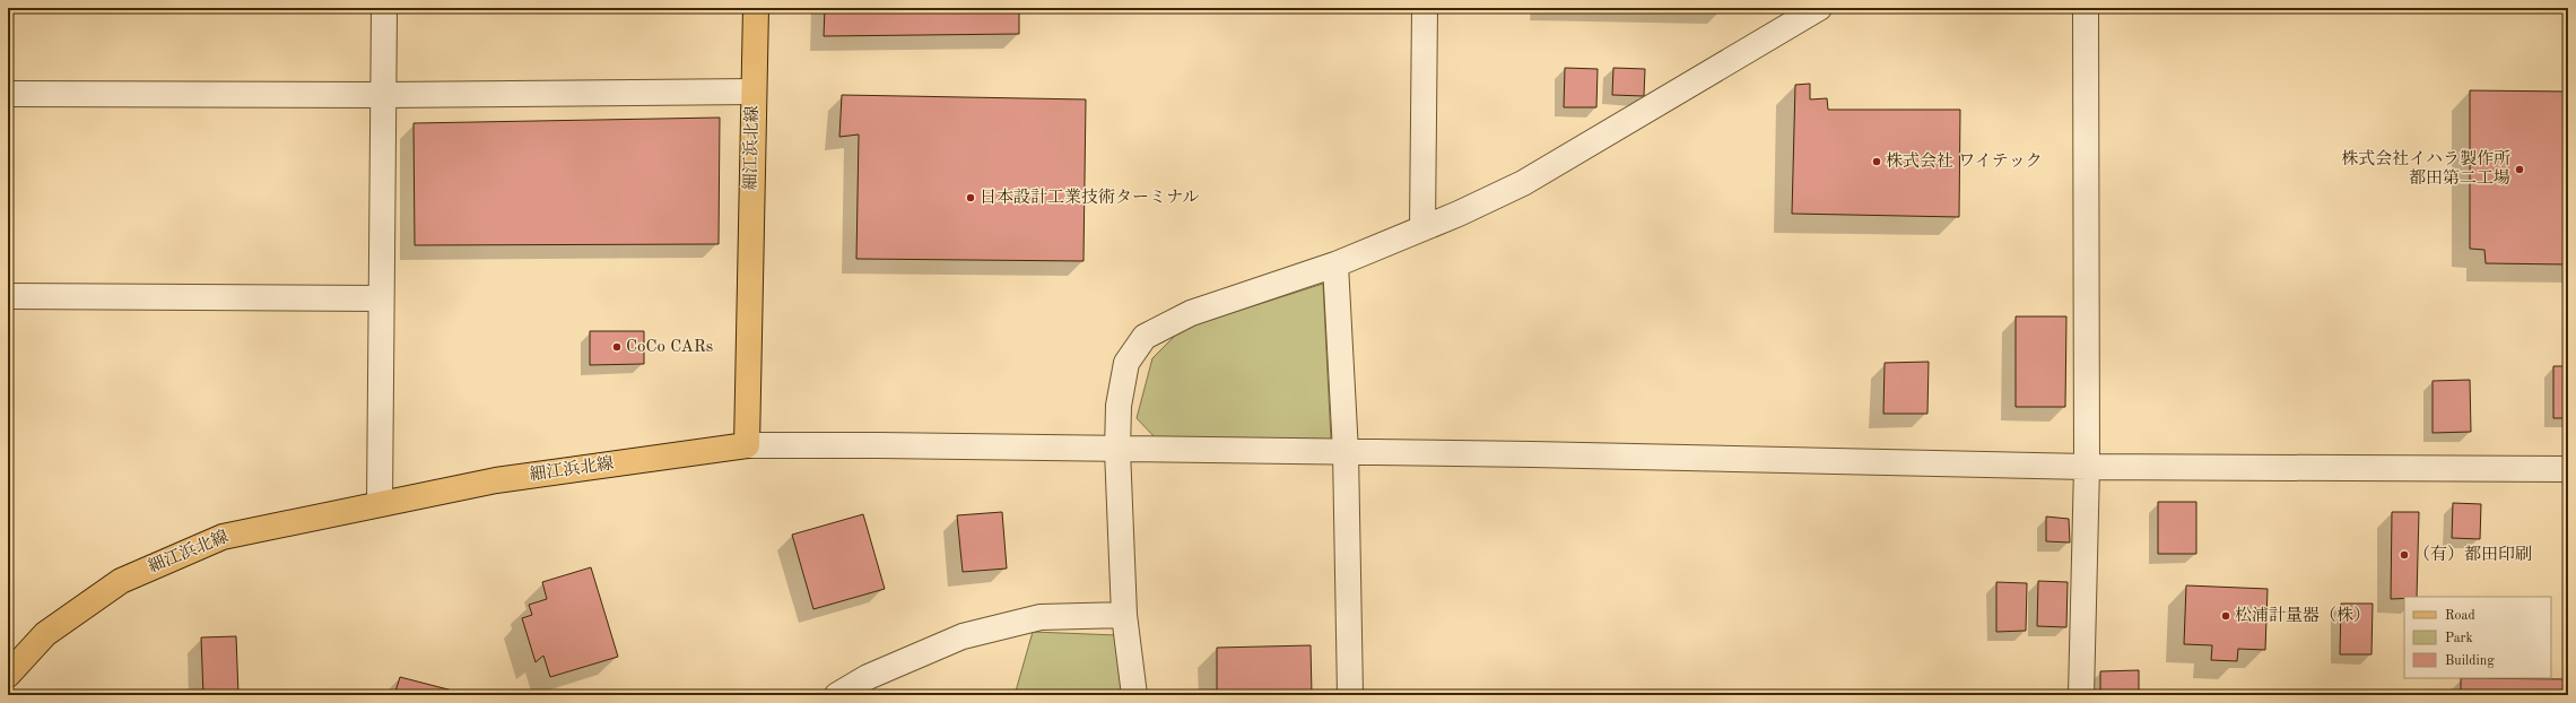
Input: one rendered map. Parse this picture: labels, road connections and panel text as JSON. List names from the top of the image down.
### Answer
{
  "streets": {
    "main road": ["細江浜北線"]
  },
  "places": [
    "株式会社 ワイテック",
    "株式会社イハラ製作所 都田第二工場",
    "日本設計工業技術ターミナル",
    "CoCo CARs",
    "（有）都田印刷",
    "松浦計量器（株）"
  ],
  "legend": ["Road", "Park", "Building"]
}
